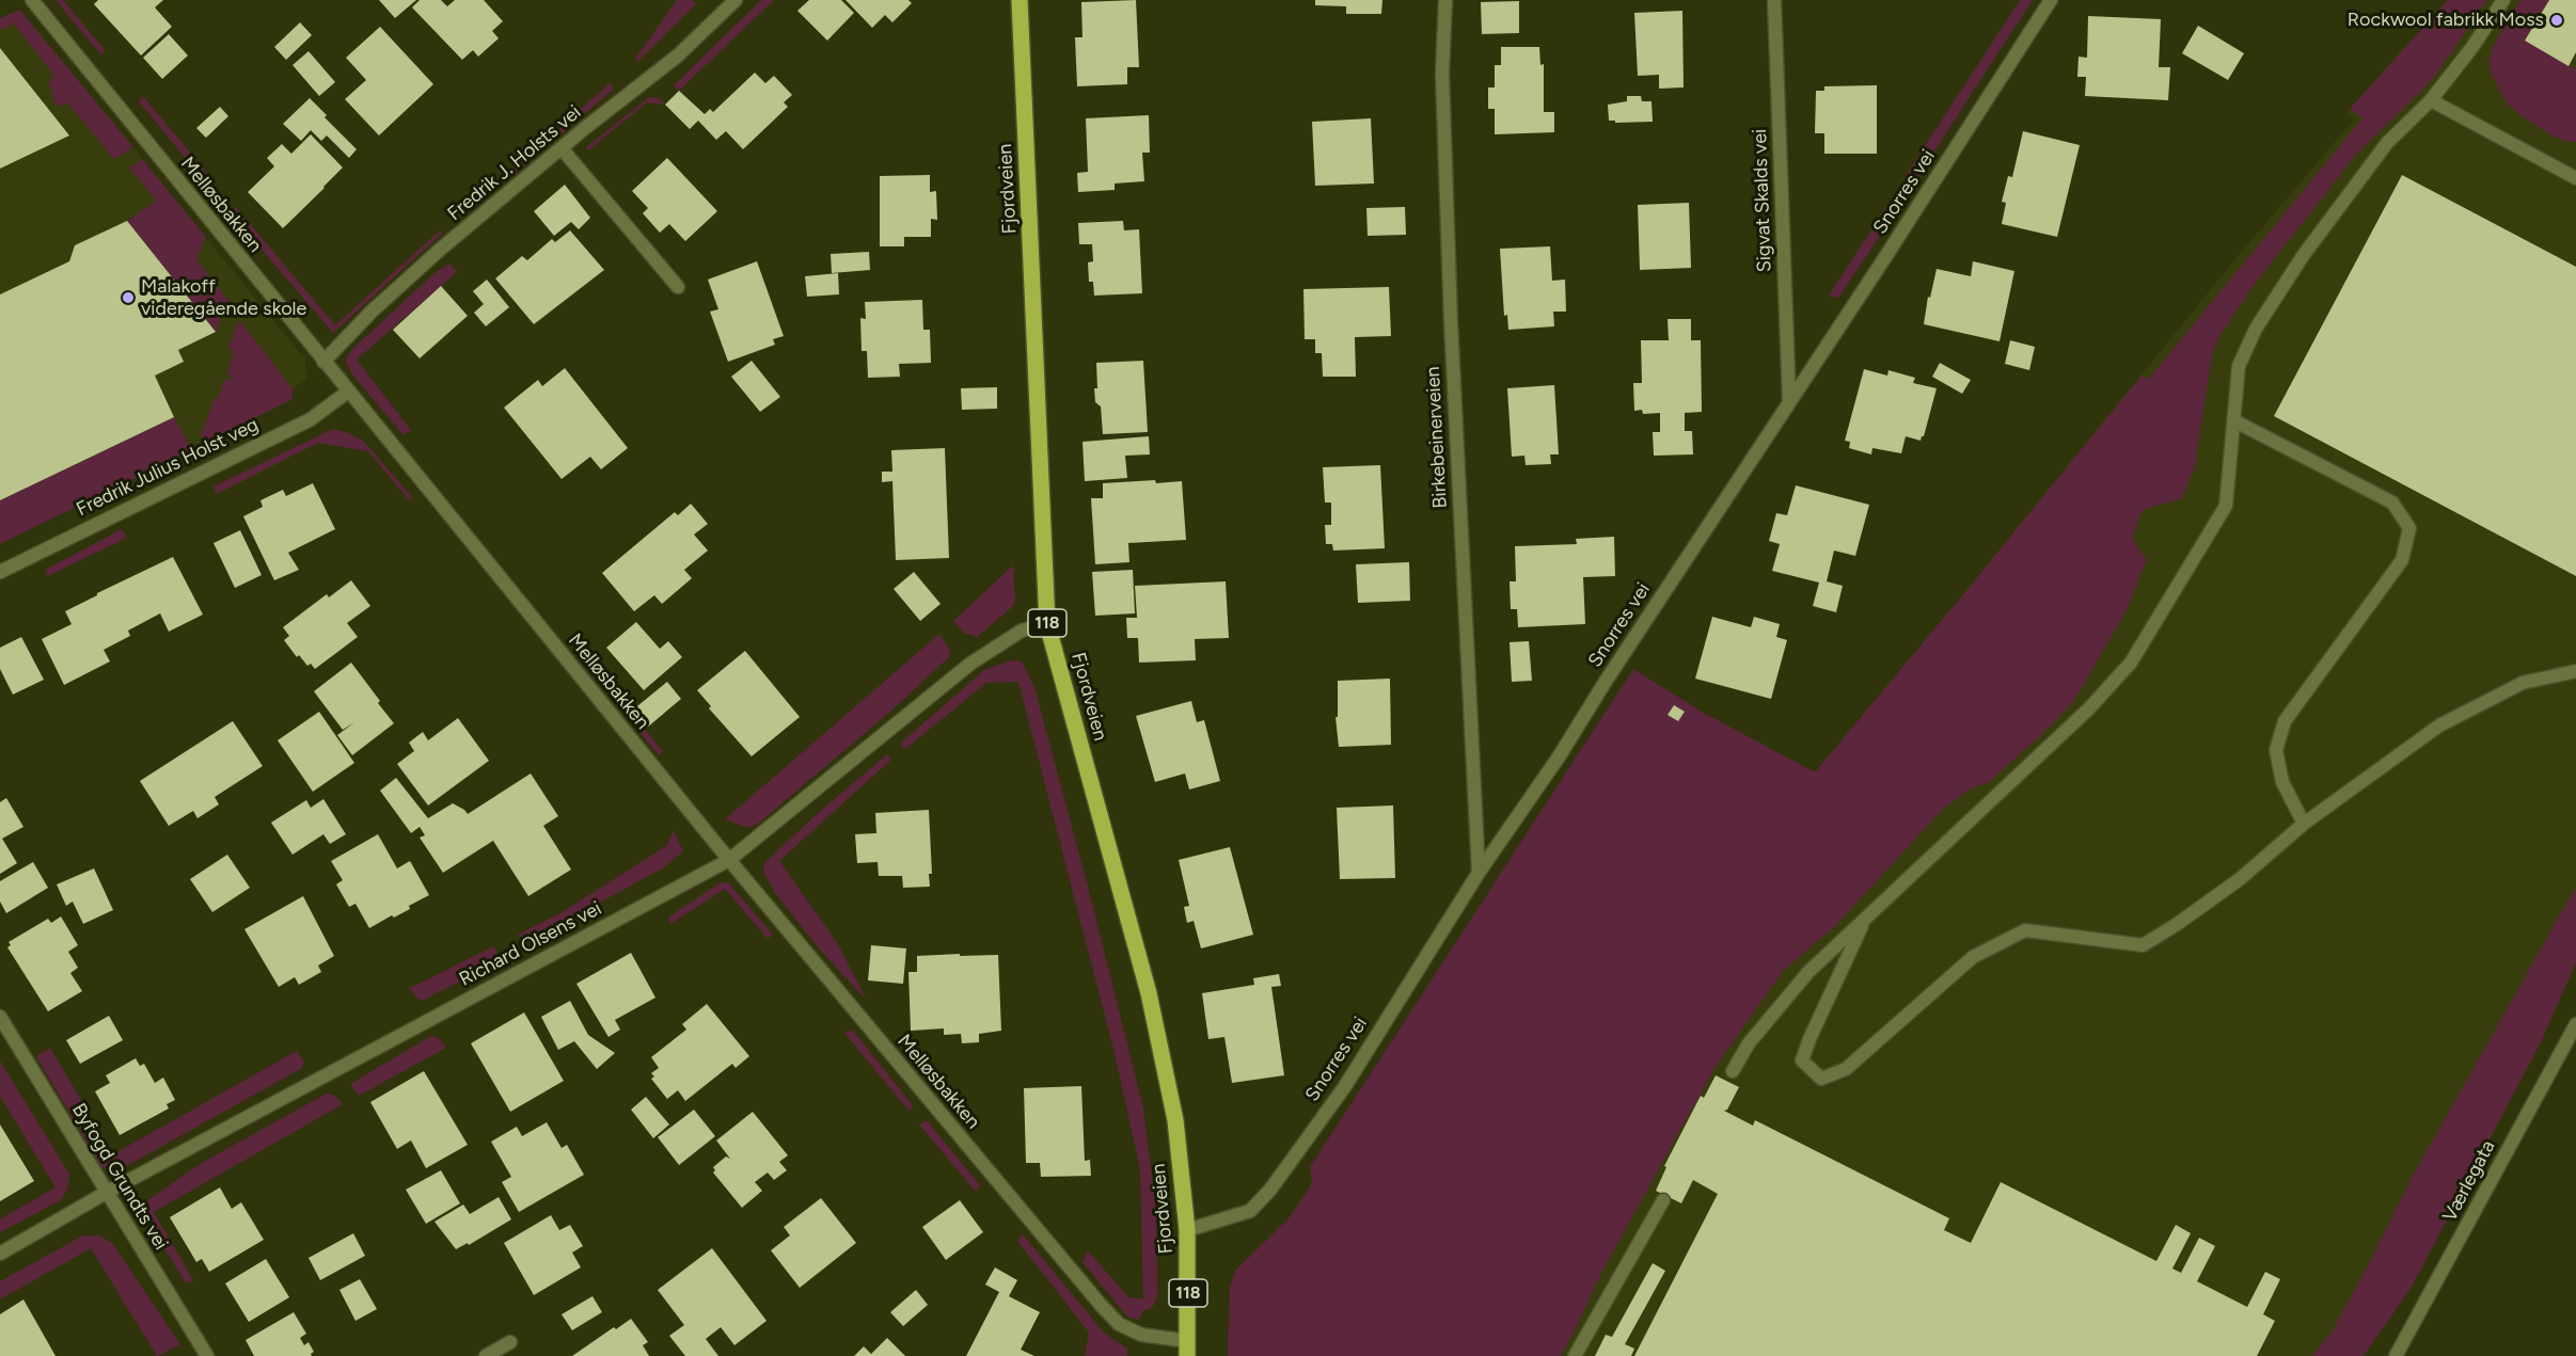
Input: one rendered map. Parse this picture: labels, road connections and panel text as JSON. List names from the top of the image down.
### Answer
{
  "streets": {
    "main road": ["Fjordveien", "118"],
    "street": [
      "Fredrik J. Holsts vei",
      "Snorres vei",
      "Sigvat Skalds vei",
      "Melløsbakken",
      "Birkebeinerveien",
      "Fredrik Julius Holst veg",
      "Richard Olsens vei",
      "Byfogd Grundts vei",
      "Værlegata"
    ]
  },
  "crossings": [
    ["Fredrik J. Holsts vei", "Melløsbakken"],
    ["Fjordveien", "Snorres vei"],
    ["Fjordveien", "Melløsbakken"],
    ["Fjordveien", "Richard Olsens vei"],
    ["Snorres vei", "Sigvat Skalds vei"],
    ["Snorres vei", "Birkebeinerveien"],
    ["Melløsbakken", "Fredrik Julius Holst veg"],
    ["Melløsbakken", "Richard Olsens vei"],
    ["Richard Olsens vei", "Byfogd Grundts vei"]
  ],
  "places": ["Rockwool fabrikk Moss", "Malakoff videregående skole"]
}
